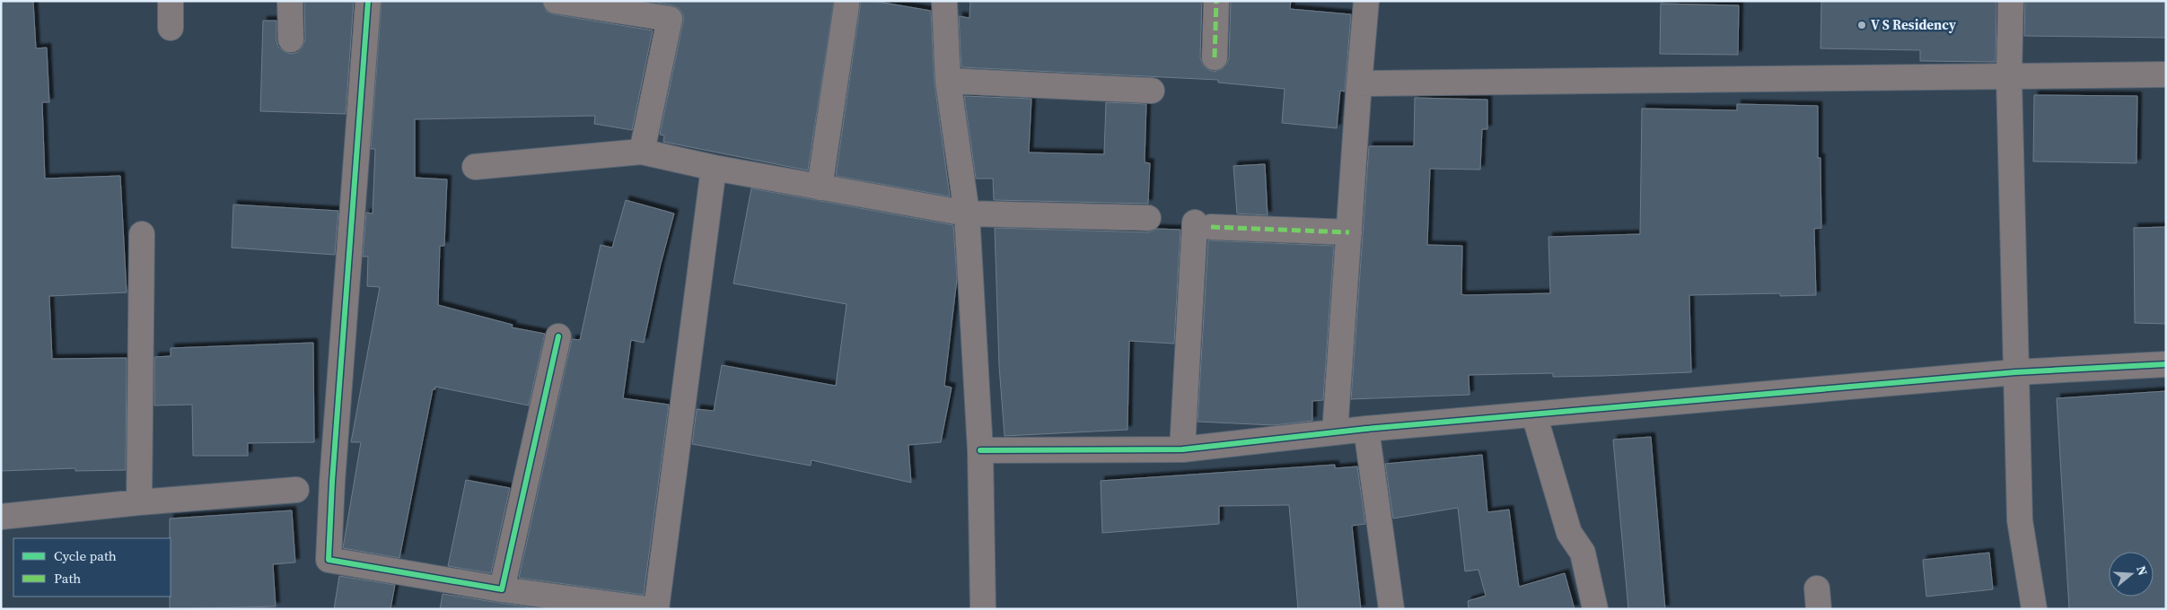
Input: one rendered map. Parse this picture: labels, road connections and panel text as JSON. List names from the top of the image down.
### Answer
{
  "places": ["V S Residency"],
  "legend": ["Cycle path", "Path"],
  "north": "right"
}
